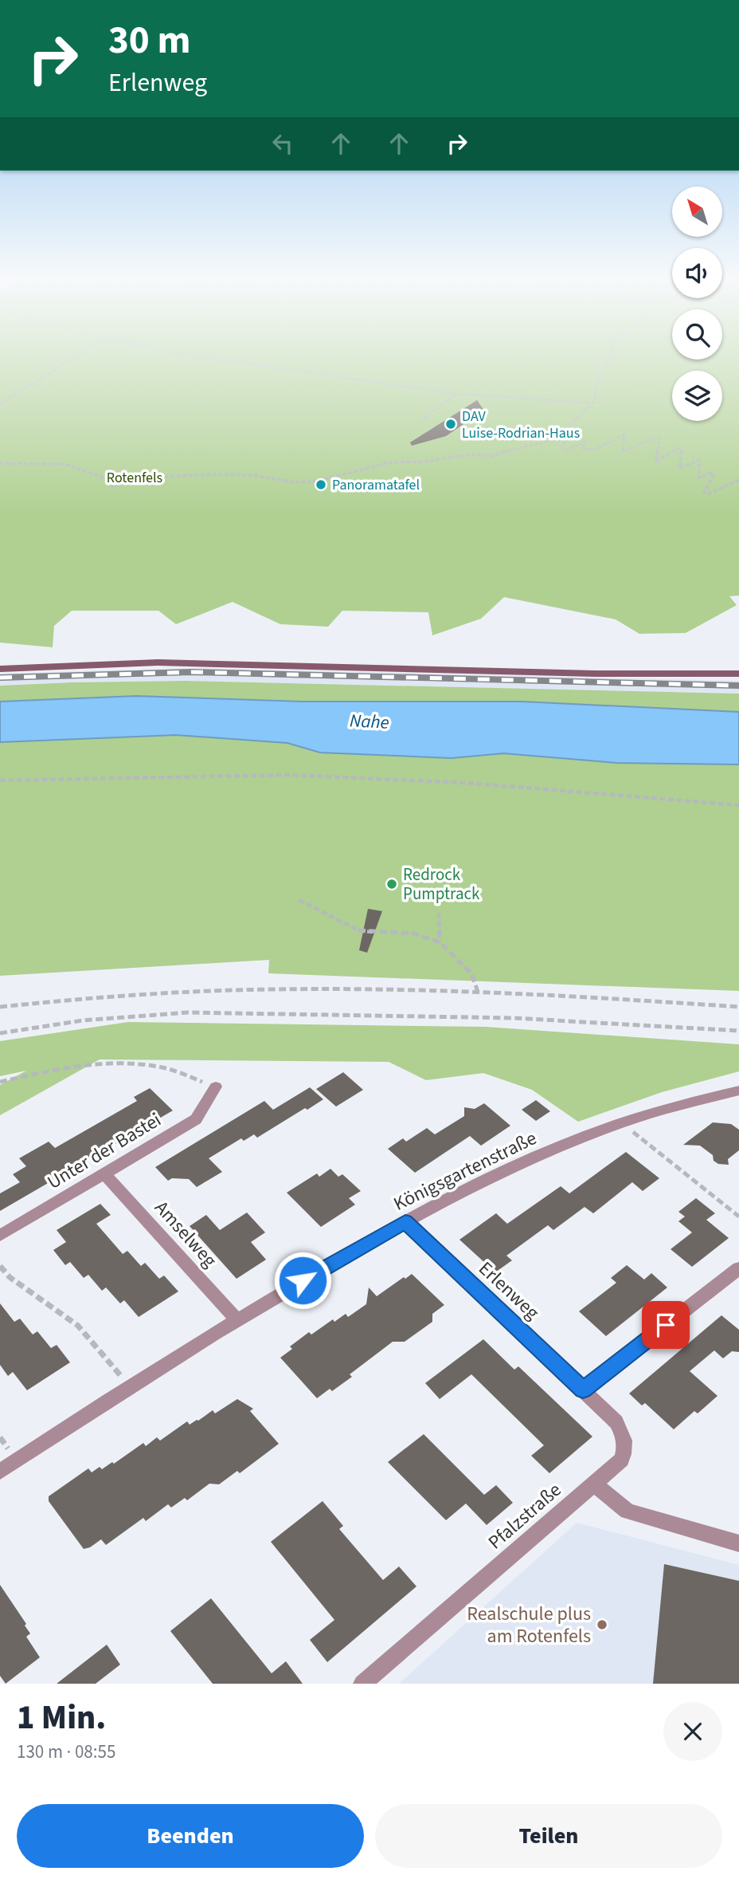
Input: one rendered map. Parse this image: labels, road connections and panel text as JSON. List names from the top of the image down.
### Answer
{
  "streets": {
    "street": [
      "Unter der Bastei",
      "Königsgartenstraße",
      "Amselweg",
      "Erlenweg",
      "Pfalzstraße"
    ]
  },
  "crossings": [
    ["Unter der Bastei", "Amselweg"],
    ["Königsgartenstraße", "Amselweg"],
    ["Königsgartenstraße", "Erlenweg"],
    ["Erlenweg", "Pfalzstraße"]
  ],
  "water": ["Nahe"],
  "parks": ["Rotenfels"],
  "places": [
    "DAV Luise-Rodrian-Haus",
    "Panoramatafel",
    "Redrock Pumptrack",
    "Realschule plus am Rotenfels"
  ],
  "north": "top left",
  "page": {
    "turn": ["30 m", "Erlenweg"],
    "heading": ["1 Min.", "130 m · 08:55"],
    "buttons": ["Beenden", "Teilen"]
  }
}
